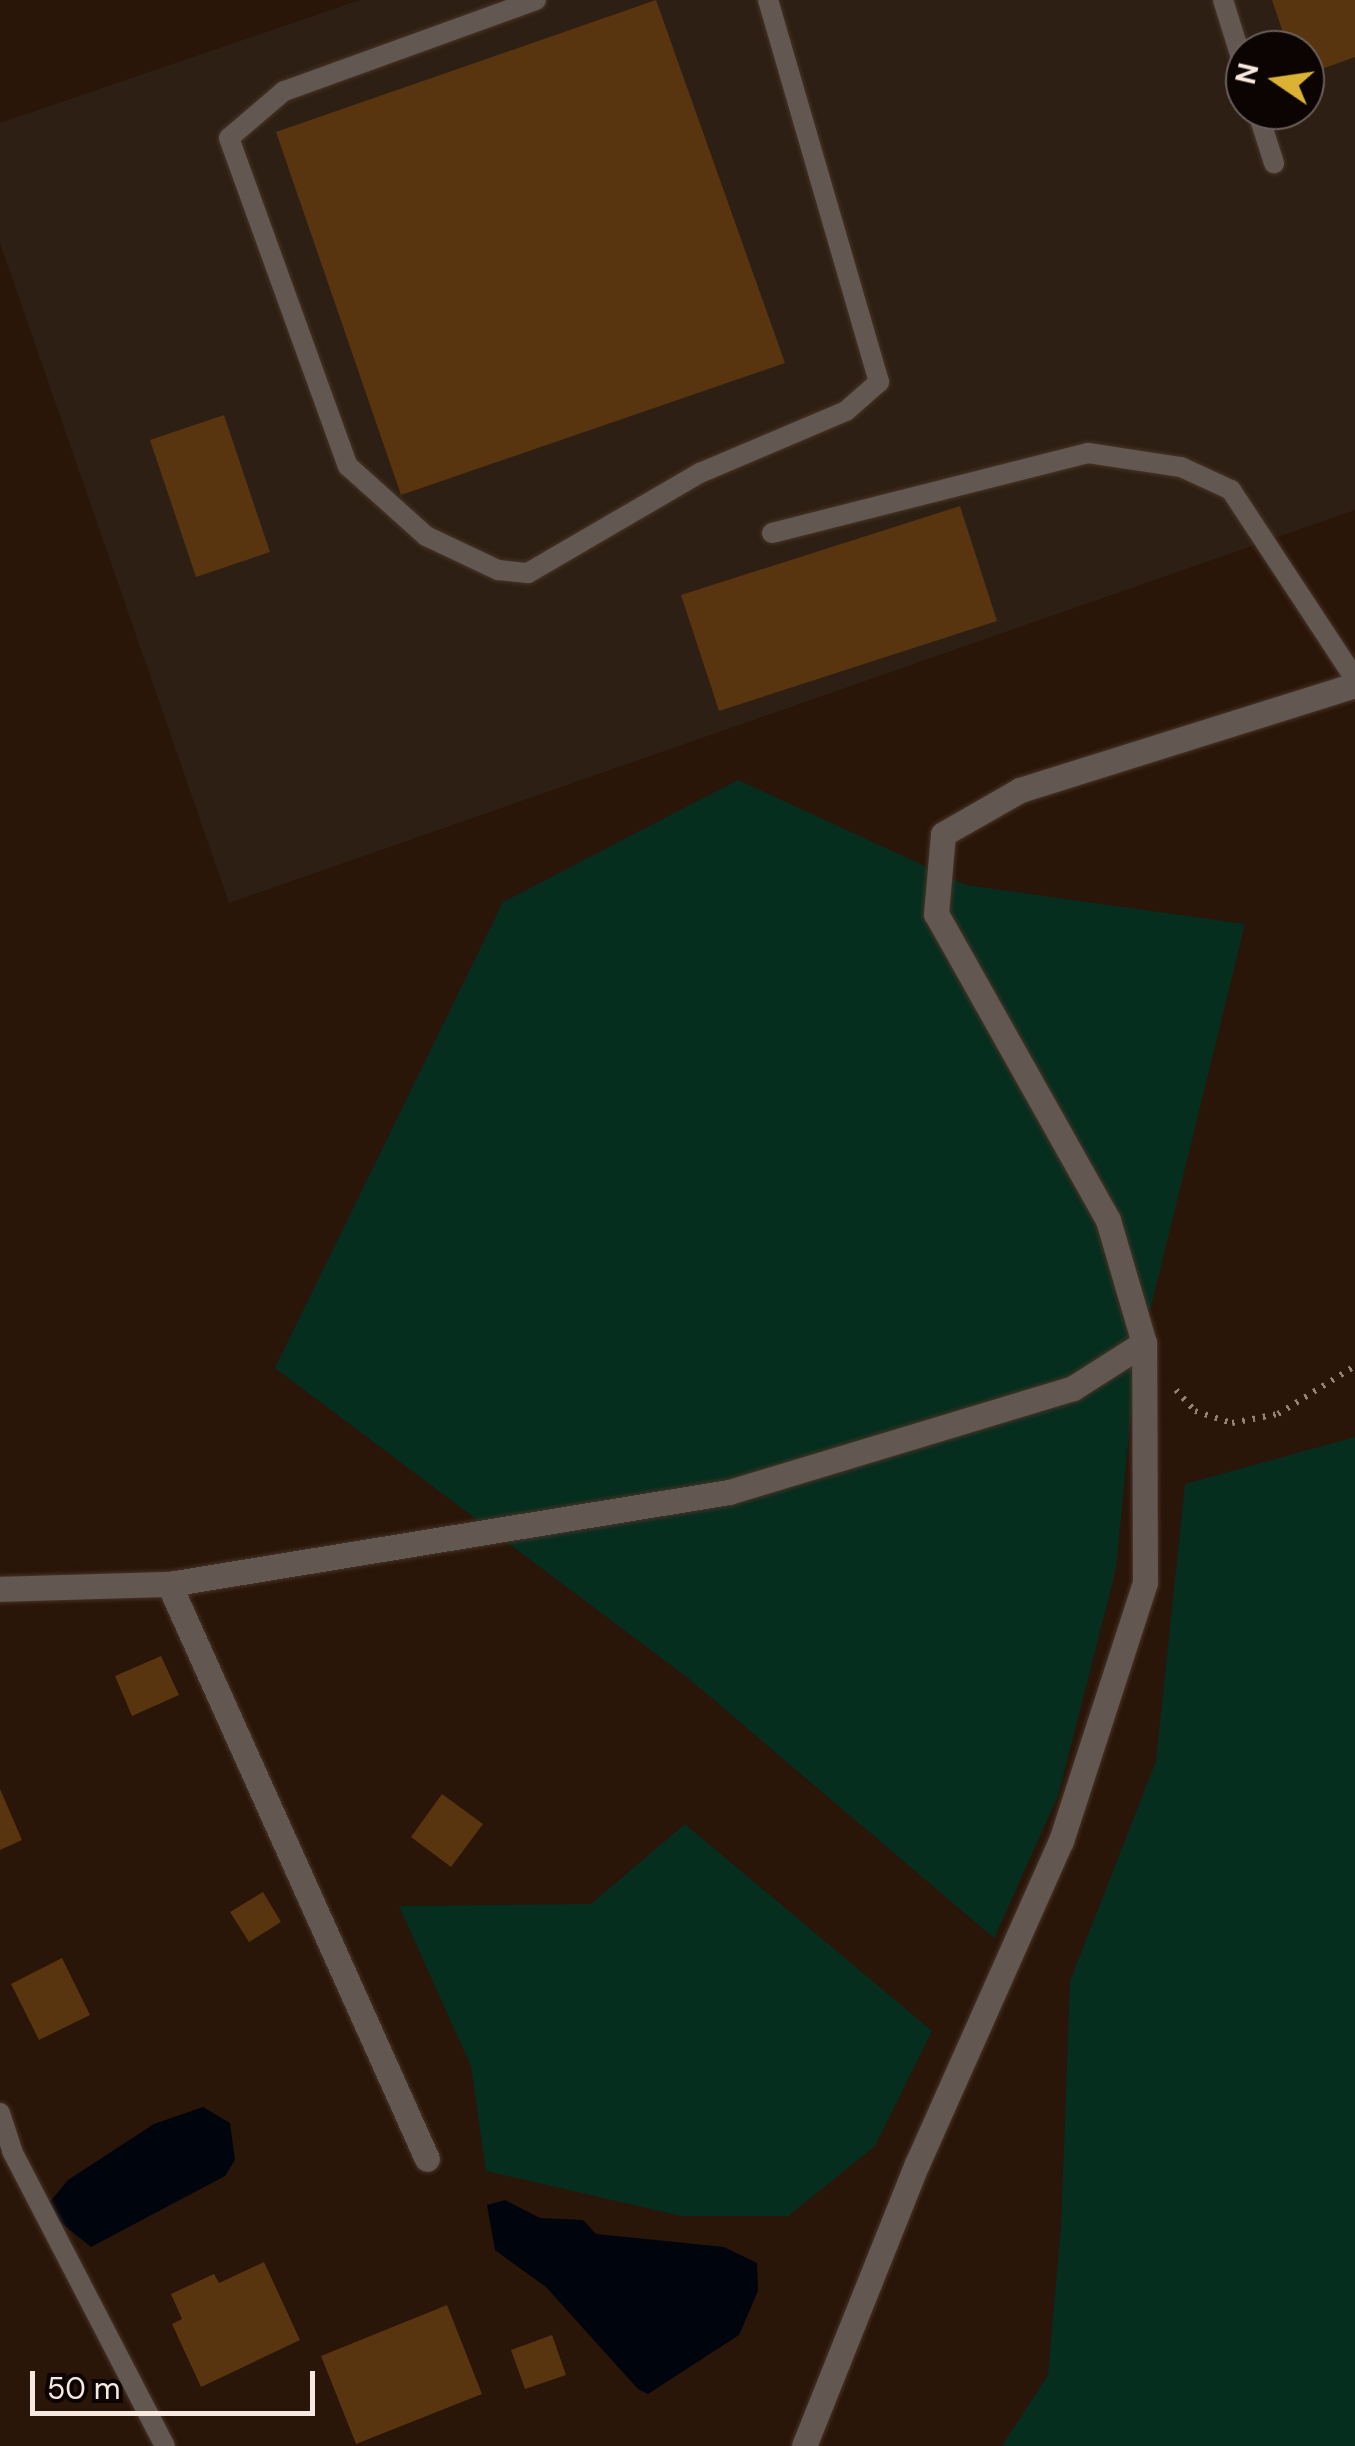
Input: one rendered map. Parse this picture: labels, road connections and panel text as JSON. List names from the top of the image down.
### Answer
{
  "scale_bar": "50 m",
  "north": "left"
}
